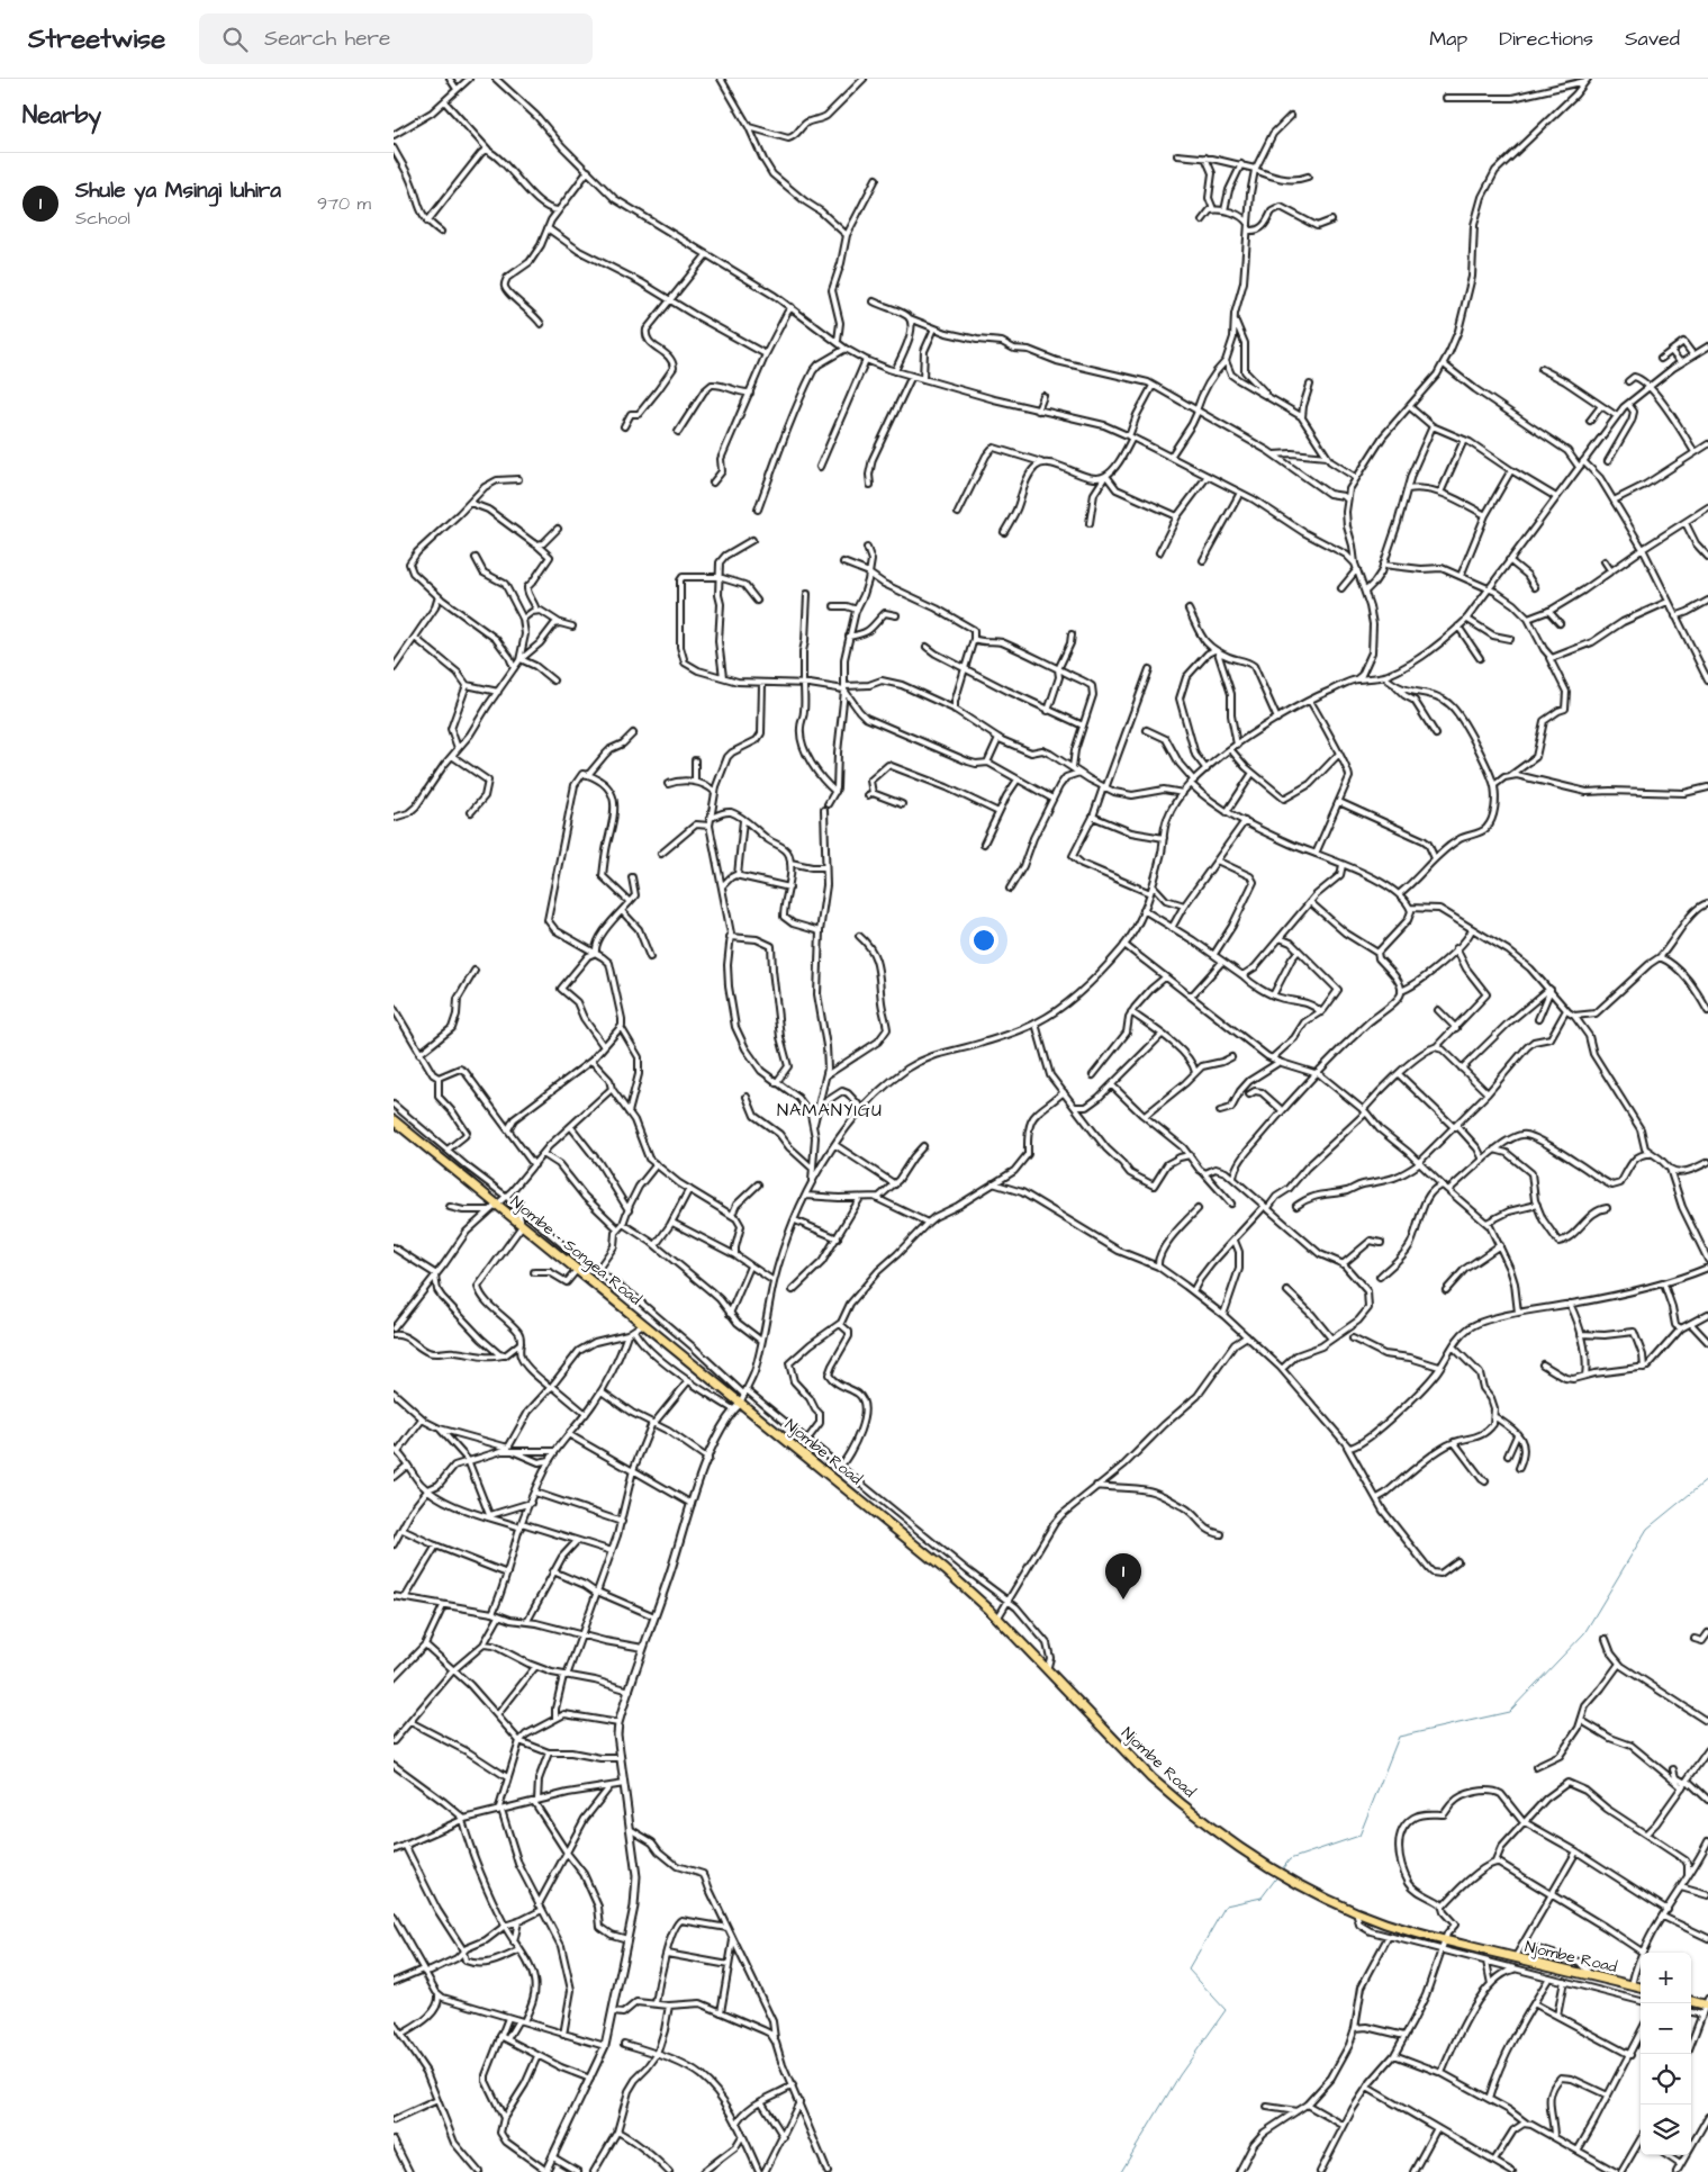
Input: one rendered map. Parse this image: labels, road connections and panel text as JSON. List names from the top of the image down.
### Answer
{
  "streets": {
    "highway": ["Njombe - Songea Road", "Njombe Road"]
  },
  "crossings": [
    ["Njombe - Songea Road", "Njombe Road"]
  ],
  "districts": ["NAMANYIGU"],
  "page": {
    "header": "Streetwise",
    "search": "Search here",
    "nav": ["Map", "Directions", "Saved"],
    "heading": "Nearby",
    "list": [
      {
        "mark": "1",
        "name": "Shule ya Msingi luhira",
        "note": "School",
        "value": "970 m"
      }
    ],
    "pins": "1",
    "map_buttons": ["+", "−"]
  }
}
